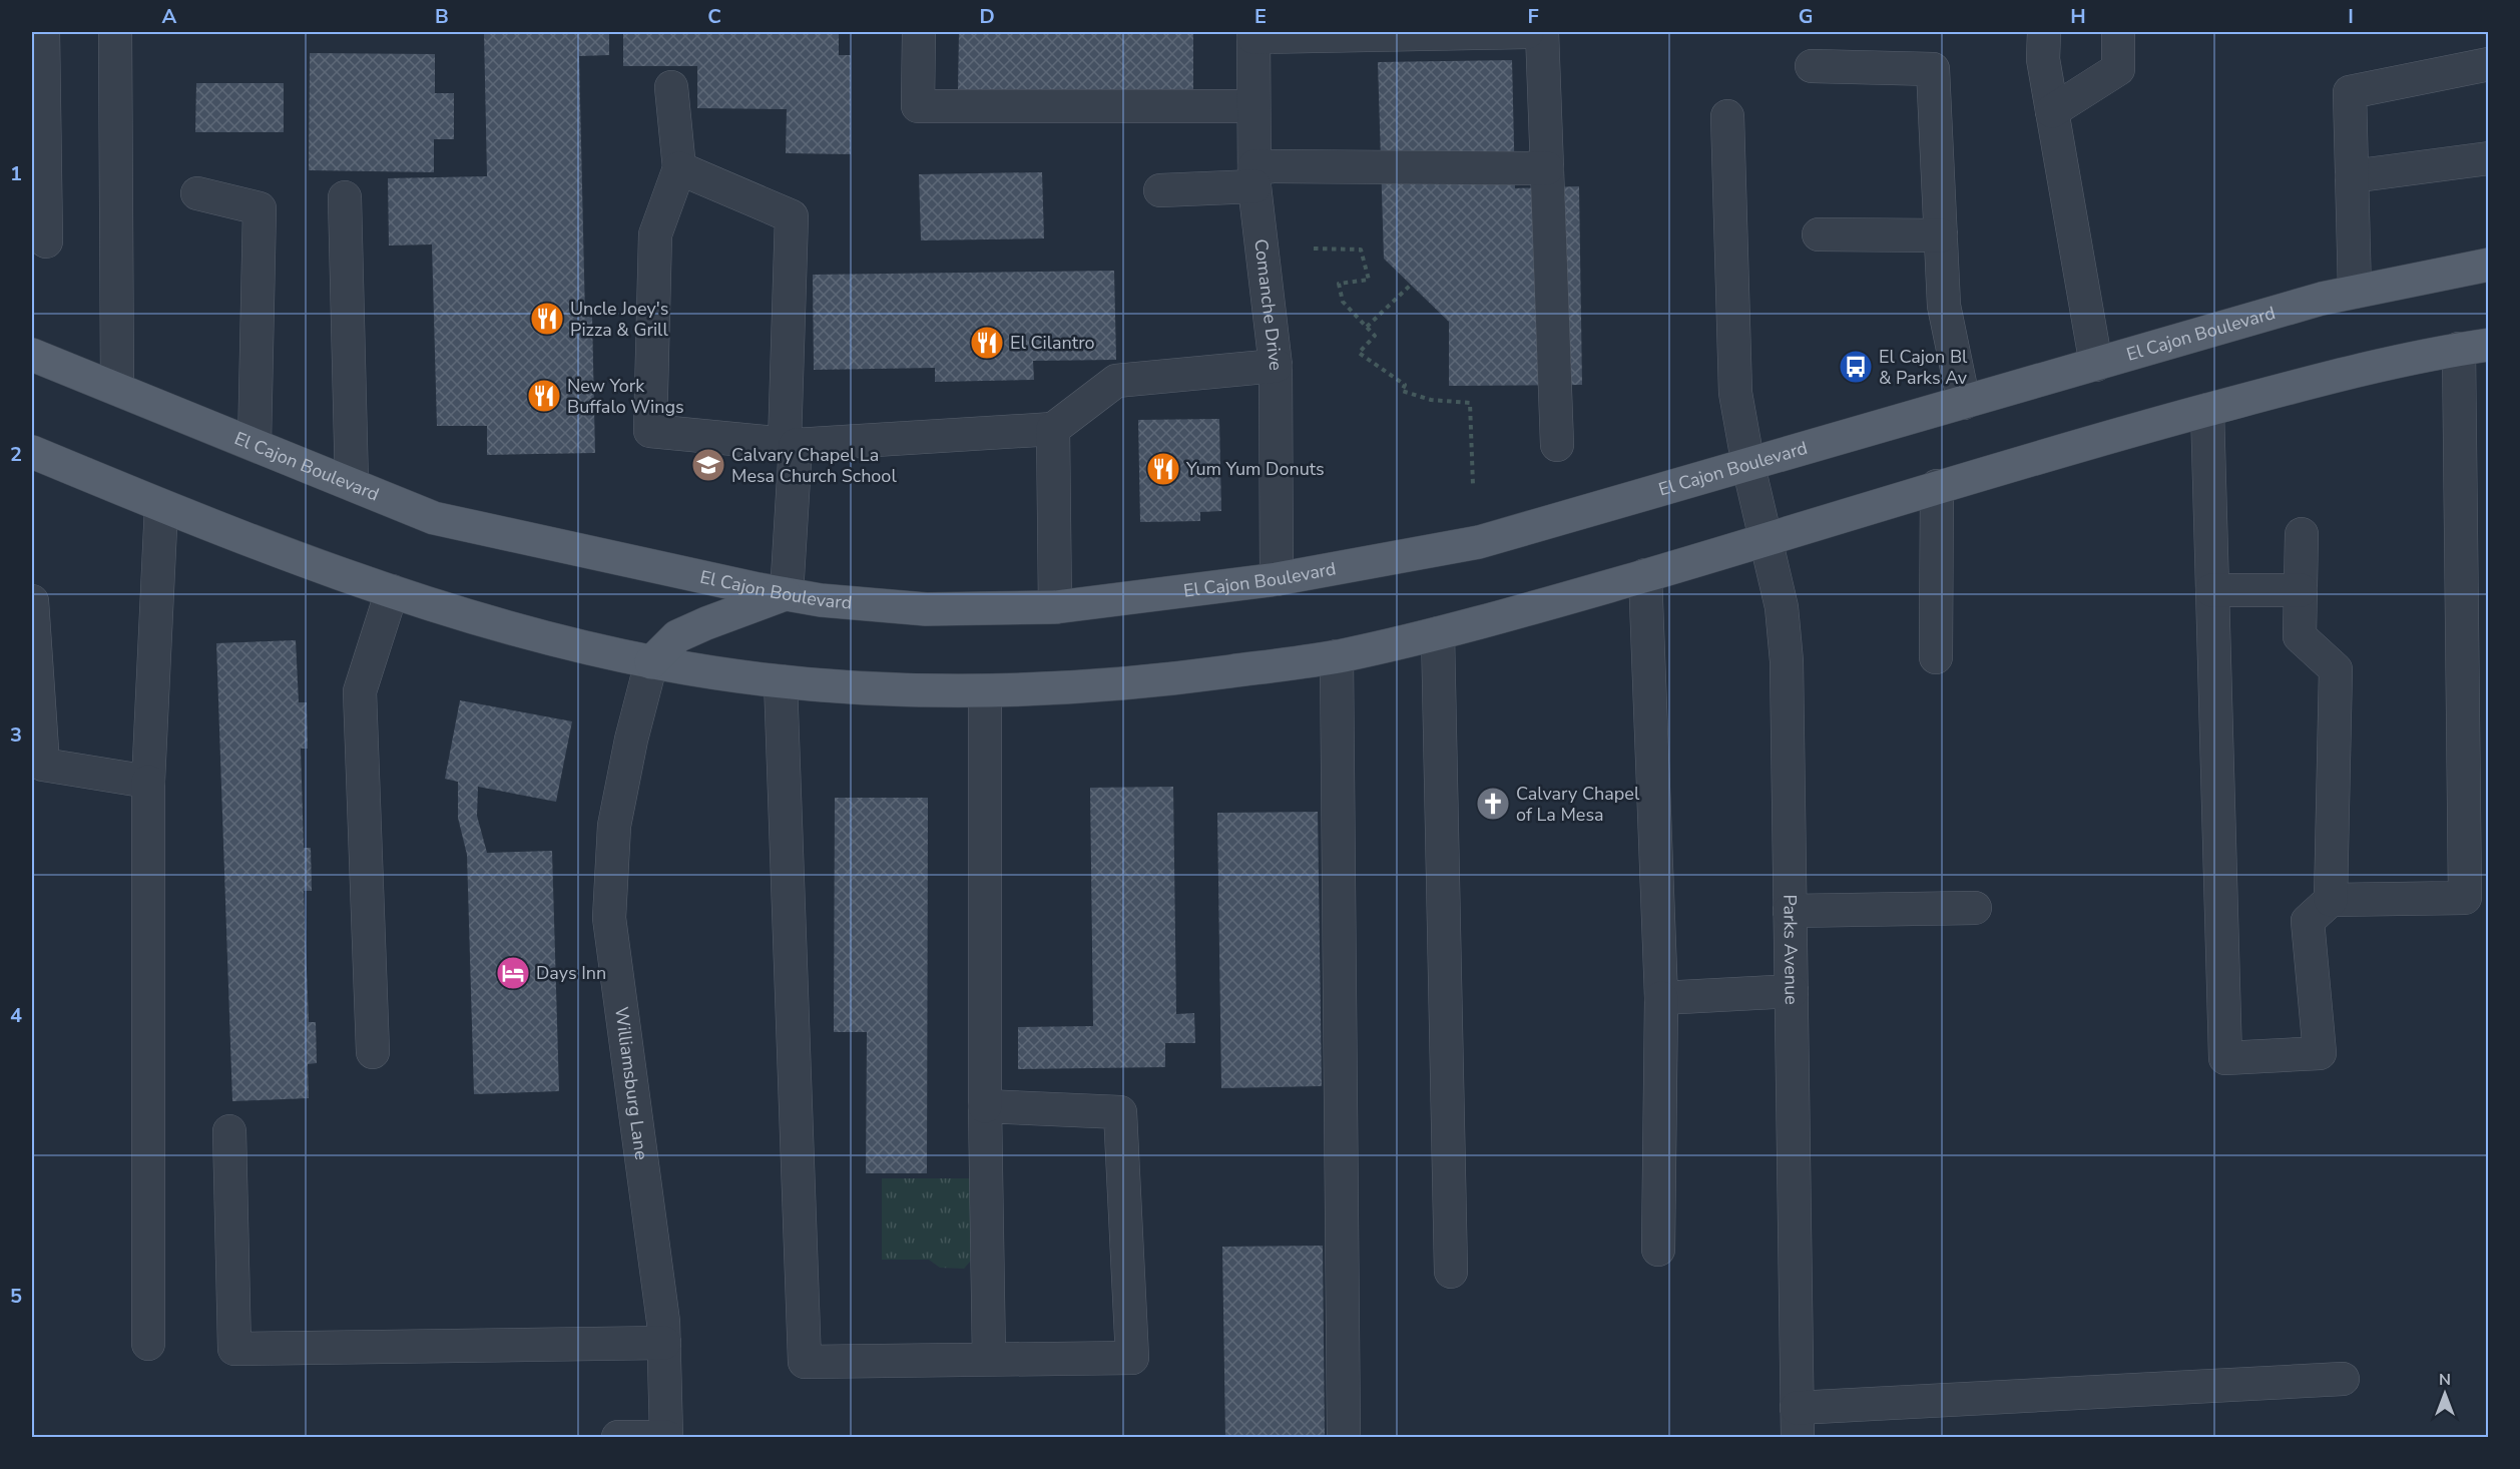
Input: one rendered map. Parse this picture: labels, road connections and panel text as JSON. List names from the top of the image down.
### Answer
{
  "streets": {
    "main road": ["El Cajon Boulevard"],
    "street": ["Comanche Drive", "Parks Avenue", "Williamsburg Lane"]
  },
  "crossings": [
    ["Comanche Drive", "El Cajon Boulevard"],
    ["El Cajon Boulevard", "Parks Avenue"]
  ],
  "places": {
    "restaurant": [
      "Uncle Joey's Pizza & Grill",
      "El Cilantro",
      "New York Buffalo Wings",
      "Yum Yum Donuts"
    ],
    "bus stop": ["El Cajon Bl & Parks Av"],
    "school or university": ["Calvary Chapel La Mesa Church School"],
    "church": ["Calvary Chapel of La Mesa"],
    "hotel": ["Days Inn"]
  },
  "north": "top",
  "grid": {
    "columns": [
      "A",
      "B",
      "C",
      "D",
      "E",
      "F",
      "G",
      "H",
      "I"
    ],
    "rows": [
      "1",
      "2",
      "3",
      "4",
      "5"
    ]
  }
}
